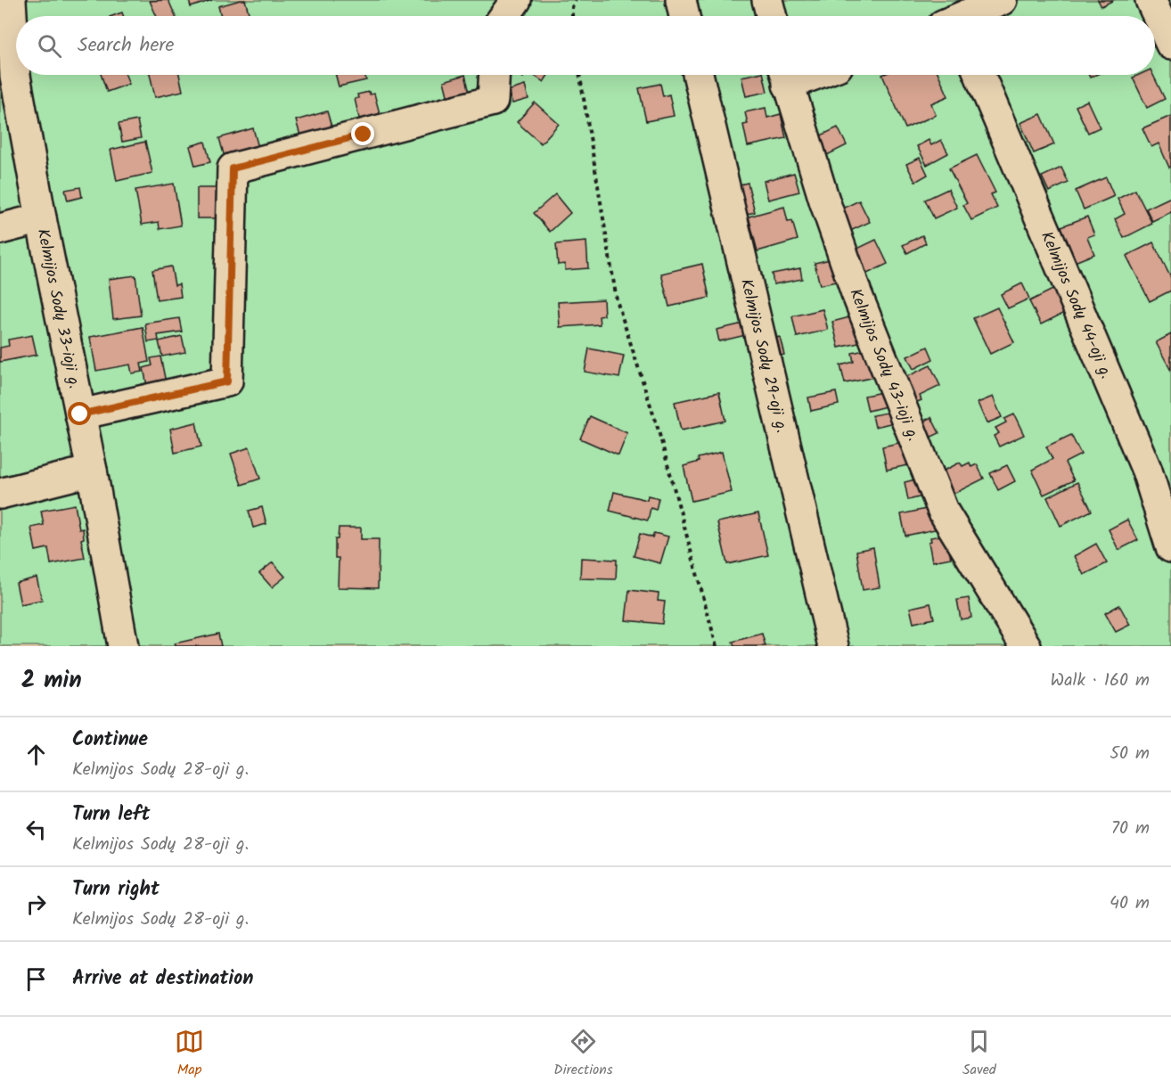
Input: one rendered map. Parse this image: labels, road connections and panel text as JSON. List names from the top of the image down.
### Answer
{
  "streets": {
    "street": [
      "Kelmijos Sodų 44-oji g.",
      "Kelmijos Sodų 33-ioji g.",
      "Kelmijos Sodų 29-oji g.",
      "Kelmijos Sodų 43-ioji g."
    ]
  },
  "page": {
    "search": "Search here",
    "heading": ["2 min", "Walk · 160 m"],
    "list": [
      ["Continue", "Kelmijos Sodų 28-oji g.", "50 m"],
      ["Turn left", "Kelmijos Sodų 28-oji g.", "70 m"],
      ["Turn right", "Kelmijos Sodų 28-oji g.", "40 m"],
      "Arrive at destination"
    ],
    "nav": ["Map", "Directions", "Saved"]
  }
}
